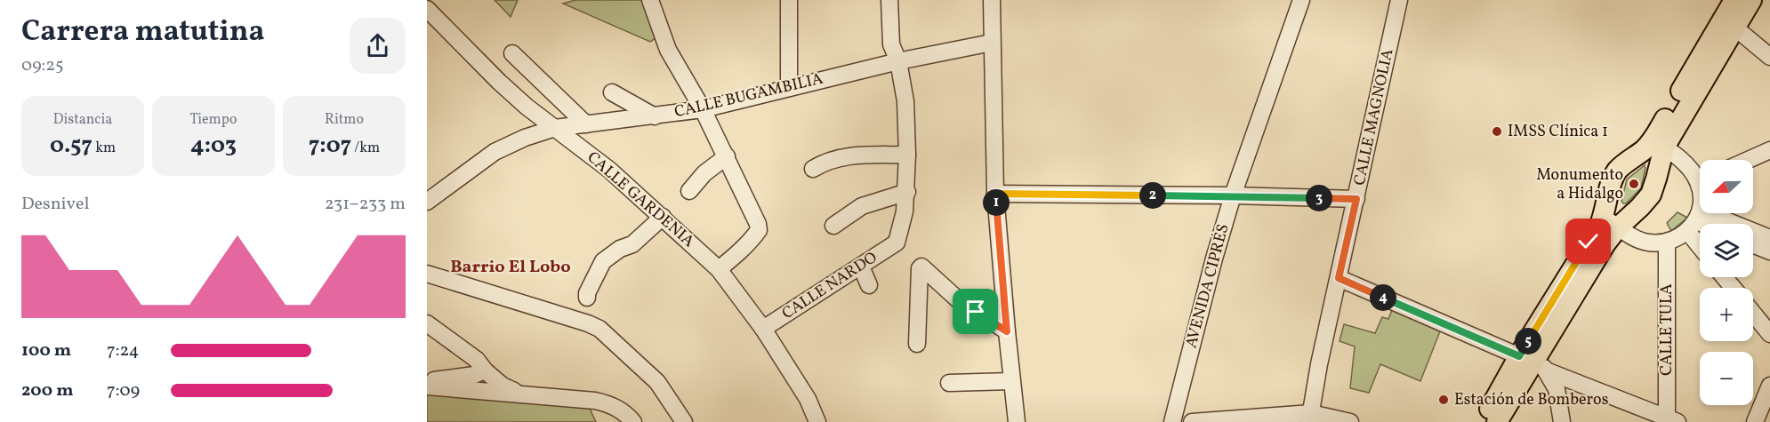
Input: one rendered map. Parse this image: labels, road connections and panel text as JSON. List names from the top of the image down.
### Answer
{
  "streets": {
    "street": [
      "CALLE BUGAMBILIA",
      "CALLE MAGNOLIA",
      "CALLE GARDENIA",
      "CALLE NARDO",
      "AVENIDA CIPRÉS",
      "CALLE TULA"
    ]
  },
  "crossings": [
    ["CALLE BUGAMBILIA", "CALLE GARDENIA"],
    ["CALLE GARDENIA", "CALLE NARDO"]
  ],
  "districts": ["Barrio El Lobo"],
  "places": ["IMSS Clínica 1", "Monumento a Hidalgo", "Estación de Bomberos"],
  "north": "left",
  "page": {
    "heading": ["Carrera matutina", "09:25"],
    "stats": [
      ["Distancia", "0.57 km"],
      ["Tiempo", "4:03"],
      ["Ritmo", "7:07 /km"]
    ],
    "map_buttons": ["+", "−"],
    "chart": ["Desnivel", "231–233 m"],
    "pins": [
      "2",
      "3",
      "1",
      "4",
      "5"
    ],
    "list": [
      {
        "name": "100 m",
        "note": "7:24"
      },
      {
        "name": "200 m",
        "note": "7:09"
      }
    ]
  }
}
